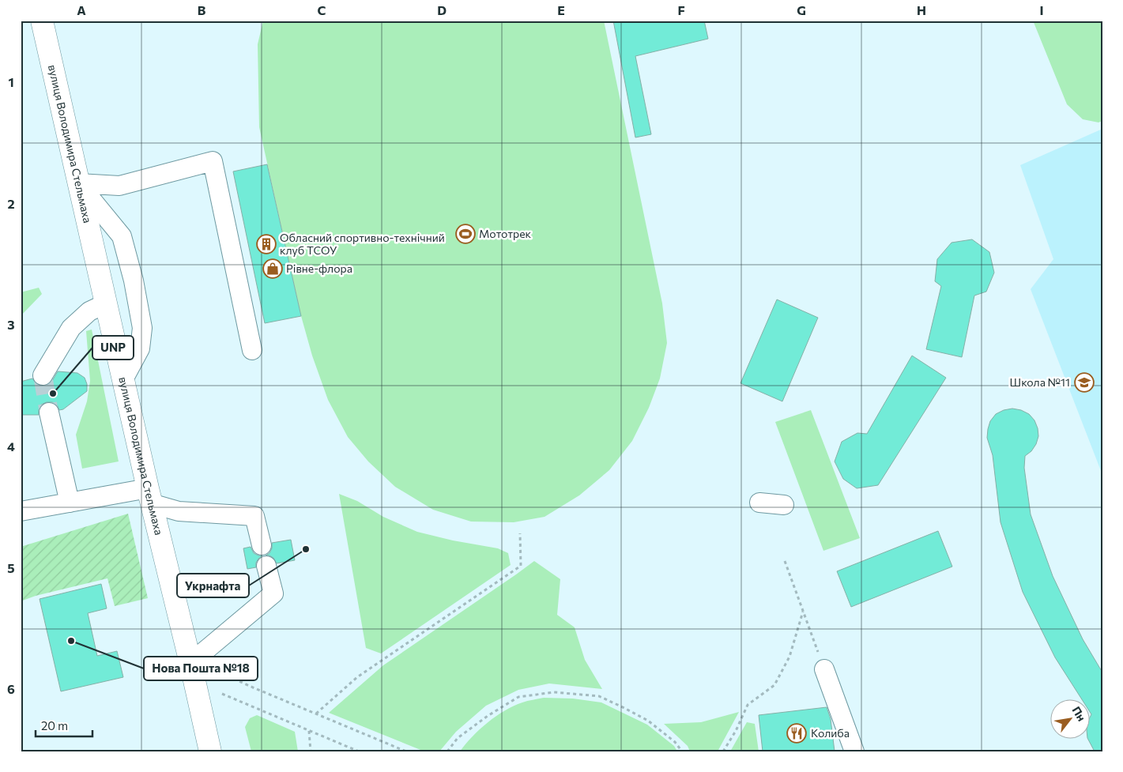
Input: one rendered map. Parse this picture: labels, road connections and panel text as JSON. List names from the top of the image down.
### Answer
{
  "streets": {
    "main road": ["вулиця Володимира Стельмаха"]
  },
  "places": {
    "sports": ["Мототрек"],
    "building": ["Обласний спортивно-технічний клуб ТСОУ"],
    "shop": ["Рівне-флора"],
    "school or university": ["Школа №11"],
    "other": ["UNP", "Укрнафта", "Нова Пошта №18"],
    "restaurant": ["Колиба"]
  },
  "scale_bar": "20 m",
  "north": "top right",
  "grid": {
    "columns": [
      "A",
      "B",
      "C",
      "D",
      "E",
      "F",
      "G",
      "H",
      "I"
    ],
    "rows": [
      "1",
      "2",
      "3",
      "4",
      "5",
      "6"
    ]
  }
}
